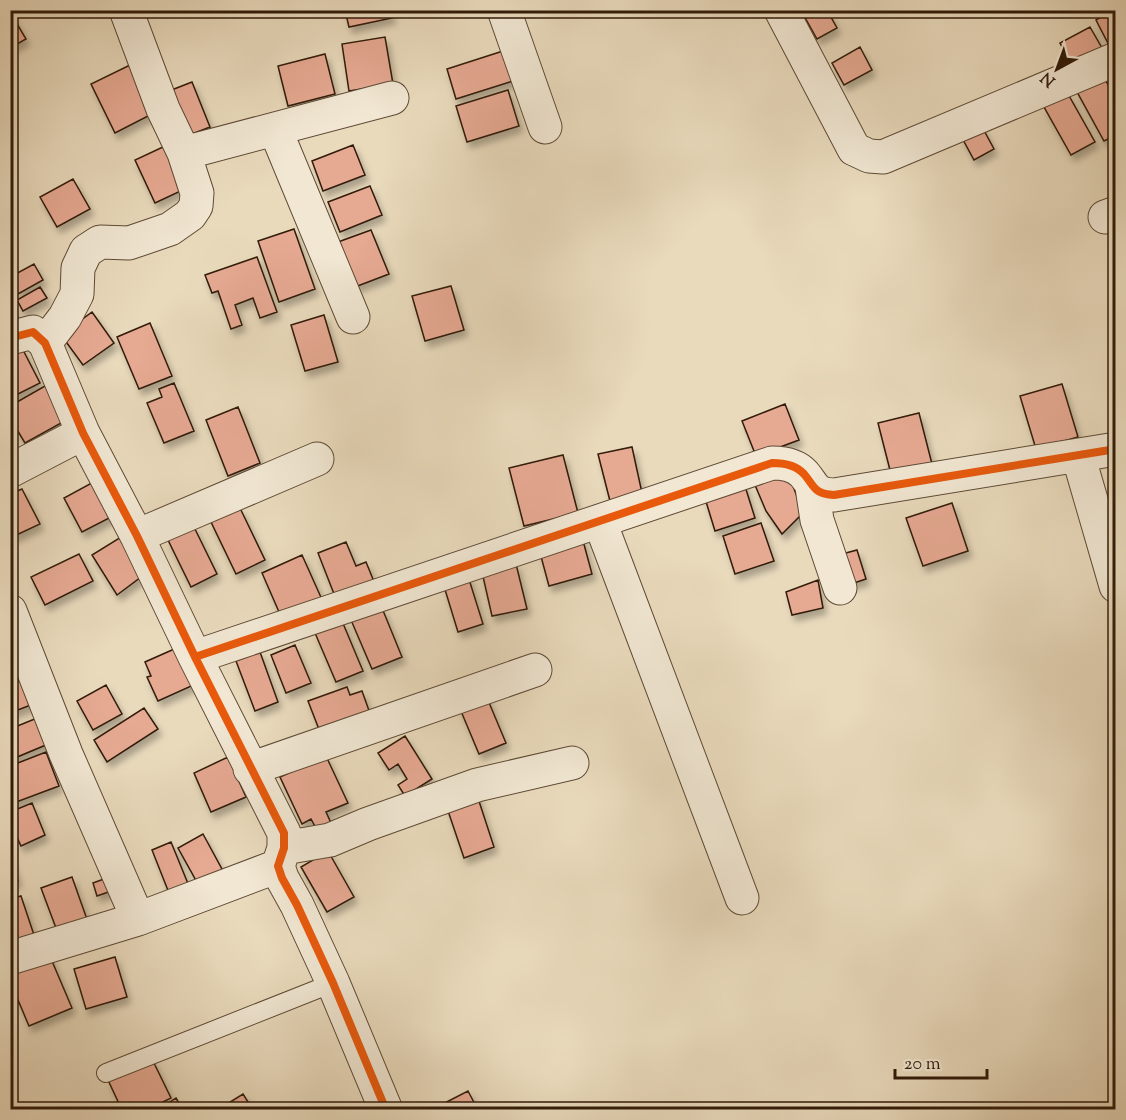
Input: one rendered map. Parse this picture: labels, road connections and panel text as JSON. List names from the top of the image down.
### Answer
{
  "scale_bar": "20 m",
  "north": "bottom left"
}
